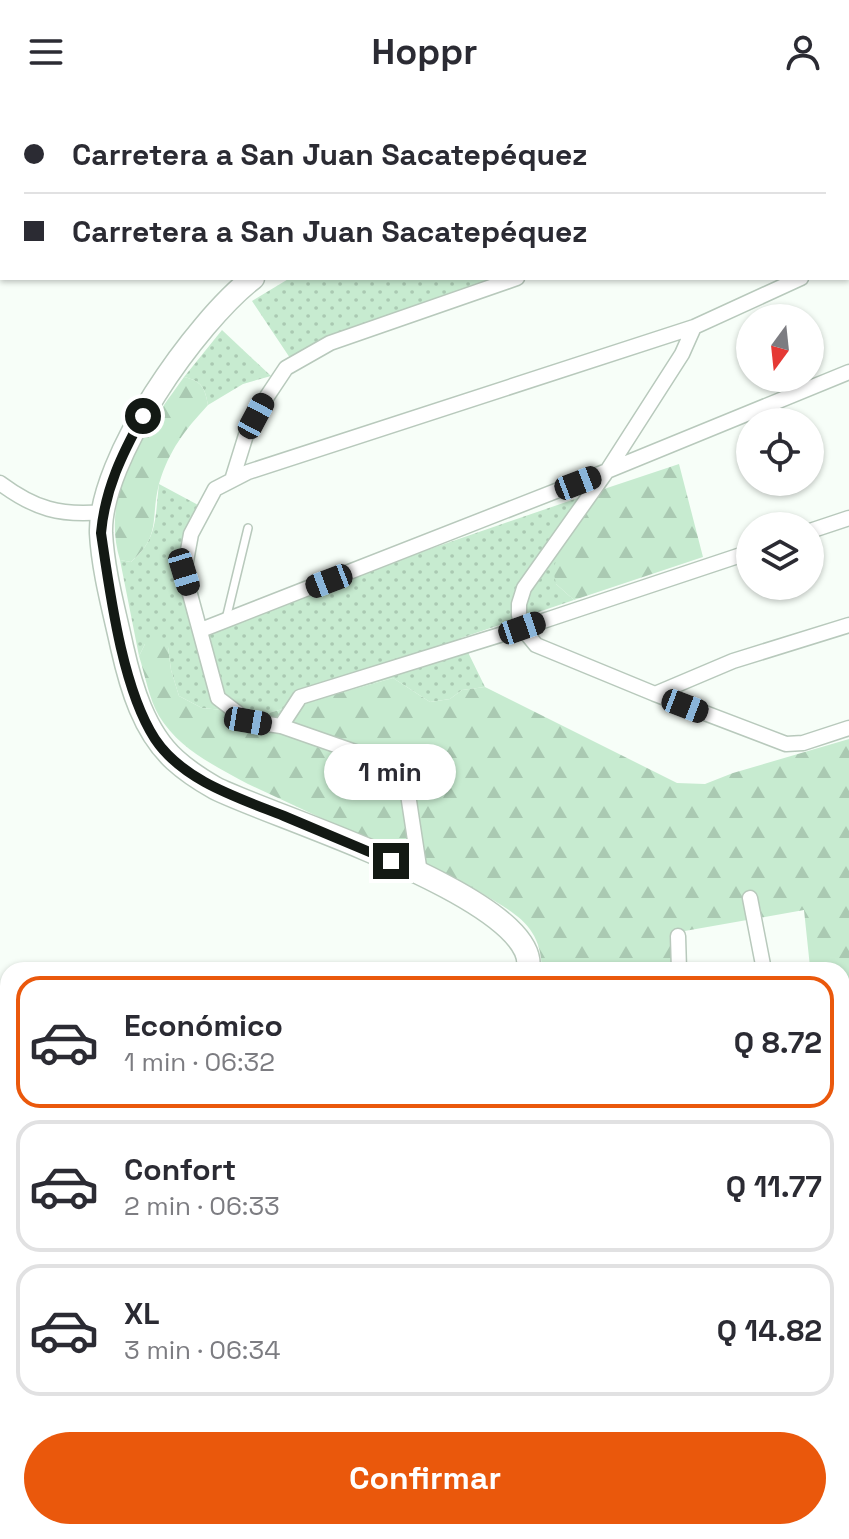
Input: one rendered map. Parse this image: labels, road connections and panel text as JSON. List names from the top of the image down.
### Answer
{
  "north": "bottom",
  "page": {
    "header": "Hoppr",
    "banner": ["Carretera a San Juan Sacatepéquez", "Carretera a San Juan Sacatepéquez"],
    "bubble": "1 min",
    "list": [
      {
        "name": "Económico",
        "note": "1 min · 06:32",
        "value": "Q 8.72"
      },
      {
        "name": "Confort",
        "note": "2 min · 06:33",
        "value": "Q 11.77"
      },
      {
        "name": "XL",
        "note": "3 min · 06:34",
        "value": "Q 14.82"
      }
    ],
    "buttons": "Confirmar"
  }
}
